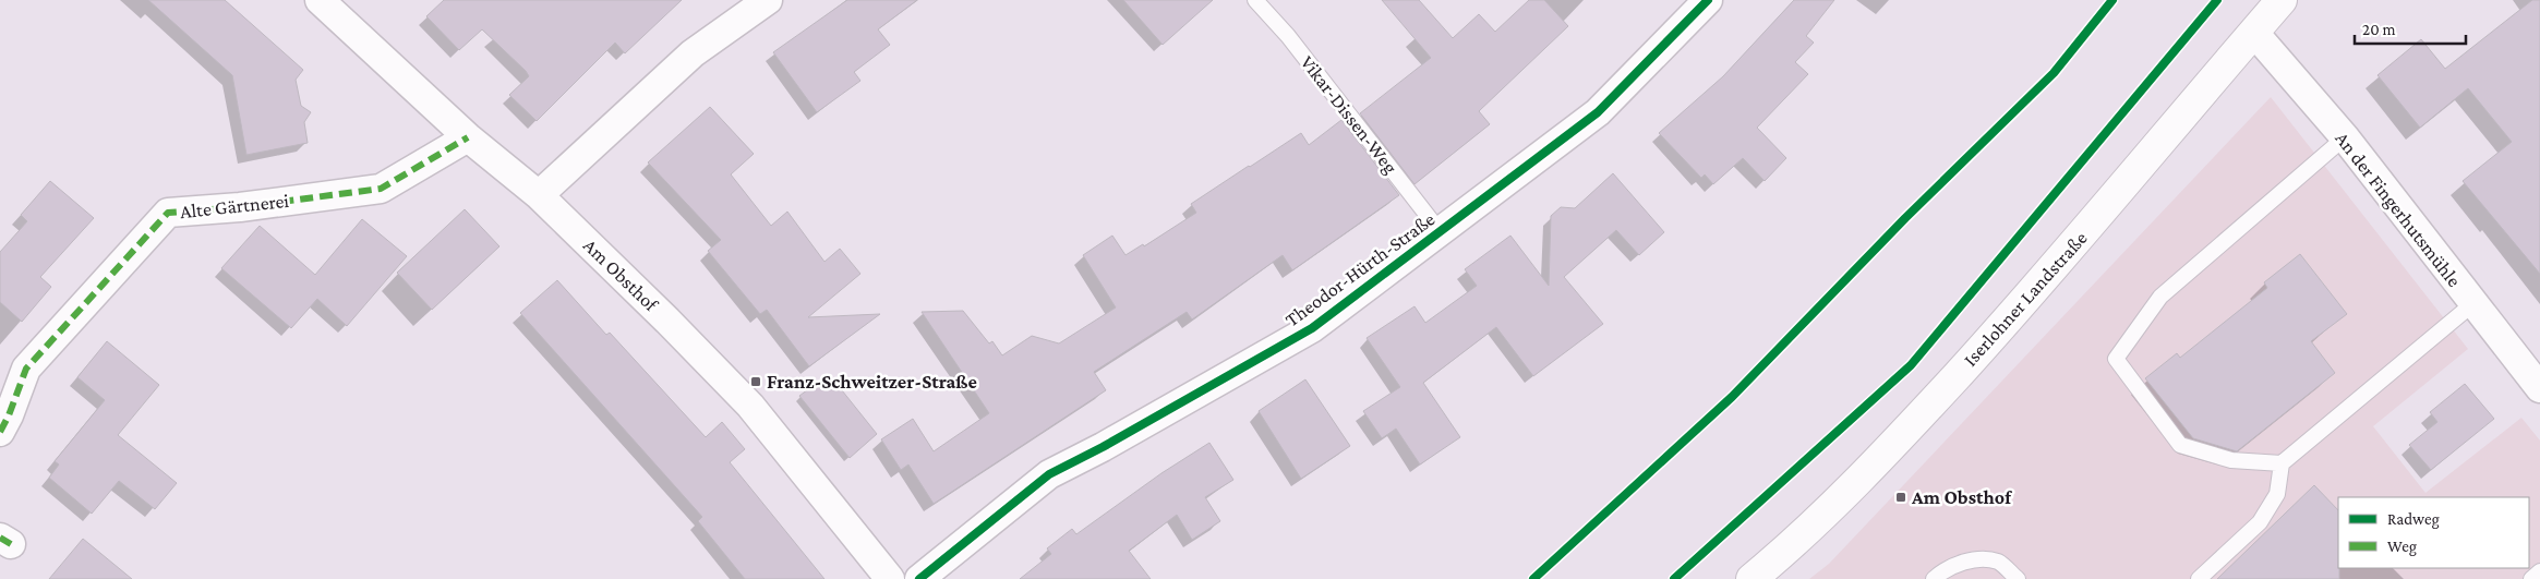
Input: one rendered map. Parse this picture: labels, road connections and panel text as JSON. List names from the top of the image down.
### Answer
{
  "streets": {
    "main road": ["Iserlohner Landstraße"],
    "street": [
      "Alte Gärtnerei",
      "An der Fingerhutsmühle",
      "Theodor-Hürth-Straße",
      "Am Obsthof"
    ],
    "lane": ["Vikar-Dissen-Weg"]
  },
  "crossings": [
    ["Vikar-Dissen-Weg", "Theodor-Hürth-Straße"],
    ["Alte Gärtnerei", "Am Obsthof"],
    ["An der Fingerhutsmühle", "Iserlohner Landstraße"]
  ],
  "places": {
    "transit": ["Franz-Schweitzer-Straße", "Am Obsthof"]
  },
  "legend": ["Radweg", "Weg"],
  "scale_bar": "20 m"
}
